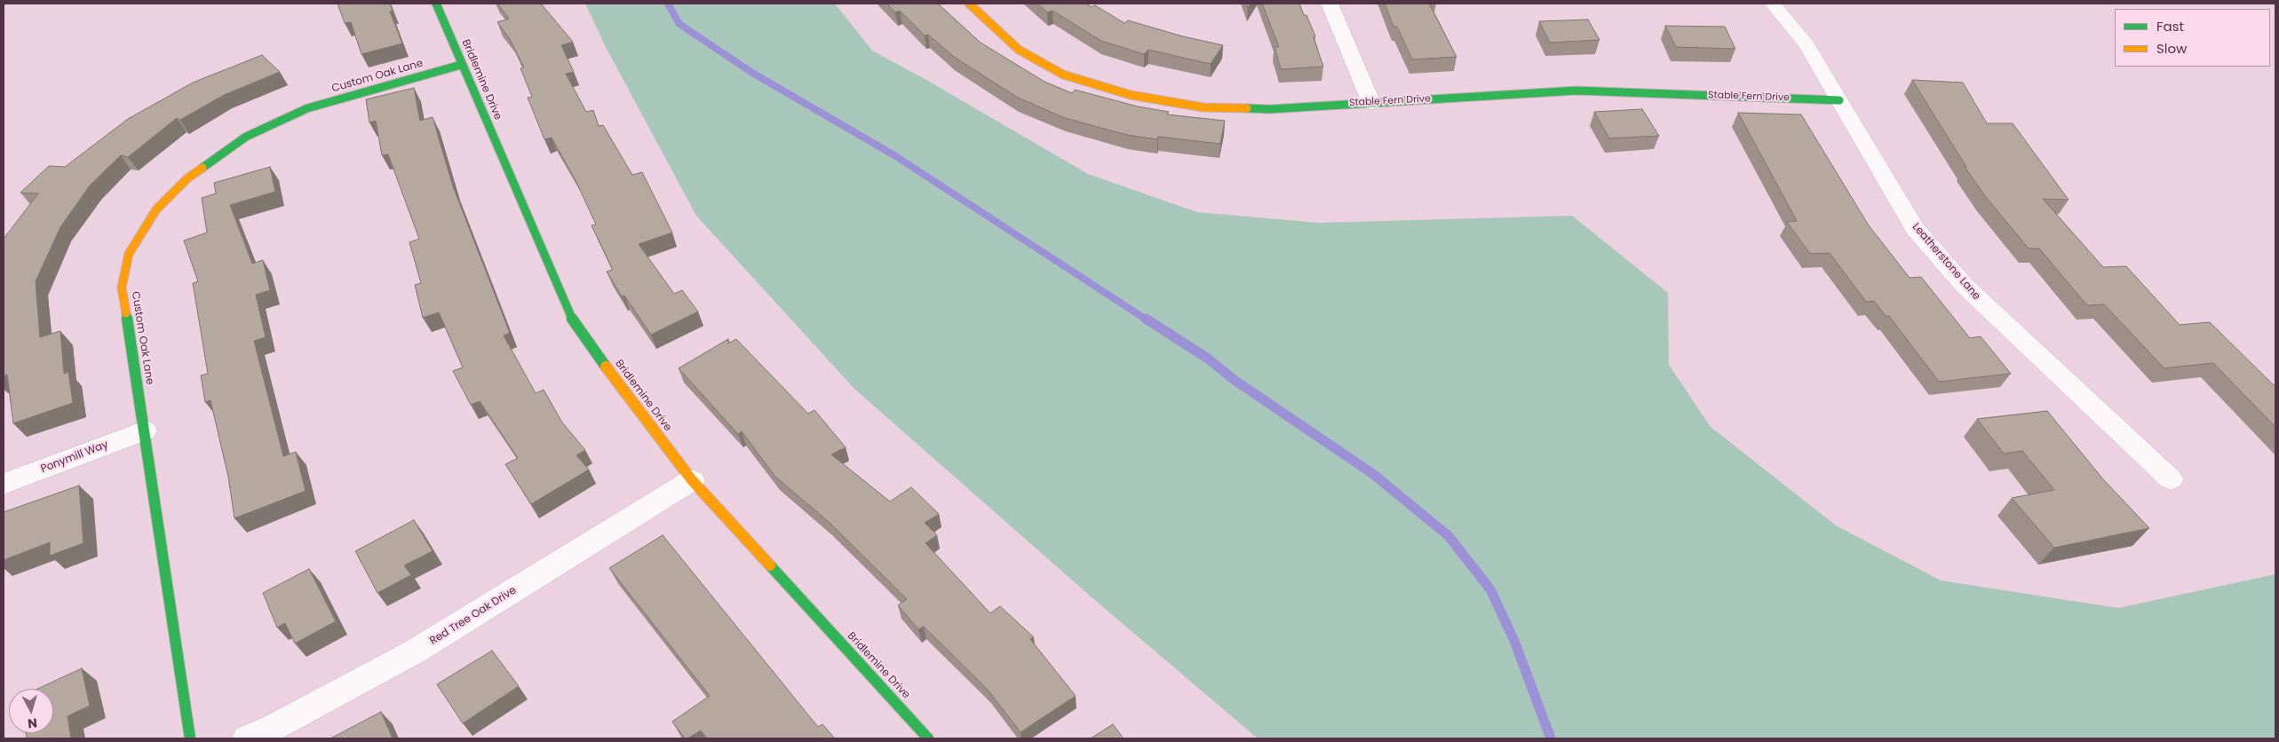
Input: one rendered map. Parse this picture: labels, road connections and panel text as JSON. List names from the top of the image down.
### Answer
{
  "streets": {
    "street": [
      "Custom Oak Lane",
      "Bridlemine Drive",
      "Stable Fern Drive",
      "Leatherstone Lane",
      "Ponymill Way",
      "Red Tree Oak Drive"
    ]
  },
  "crossings": [
    ["Custom Oak Lane", "Bridlemine Drive"],
    ["Custom Oak Lane", "Ponymill Way"],
    ["Bridlemine Drive", "Red Tree Oak Drive"],
    ["Stable Fern Drive", "Leatherstone Lane"]
  ],
  "legend": ["Fast", "Slow"],
  "north": "bottom"
}
